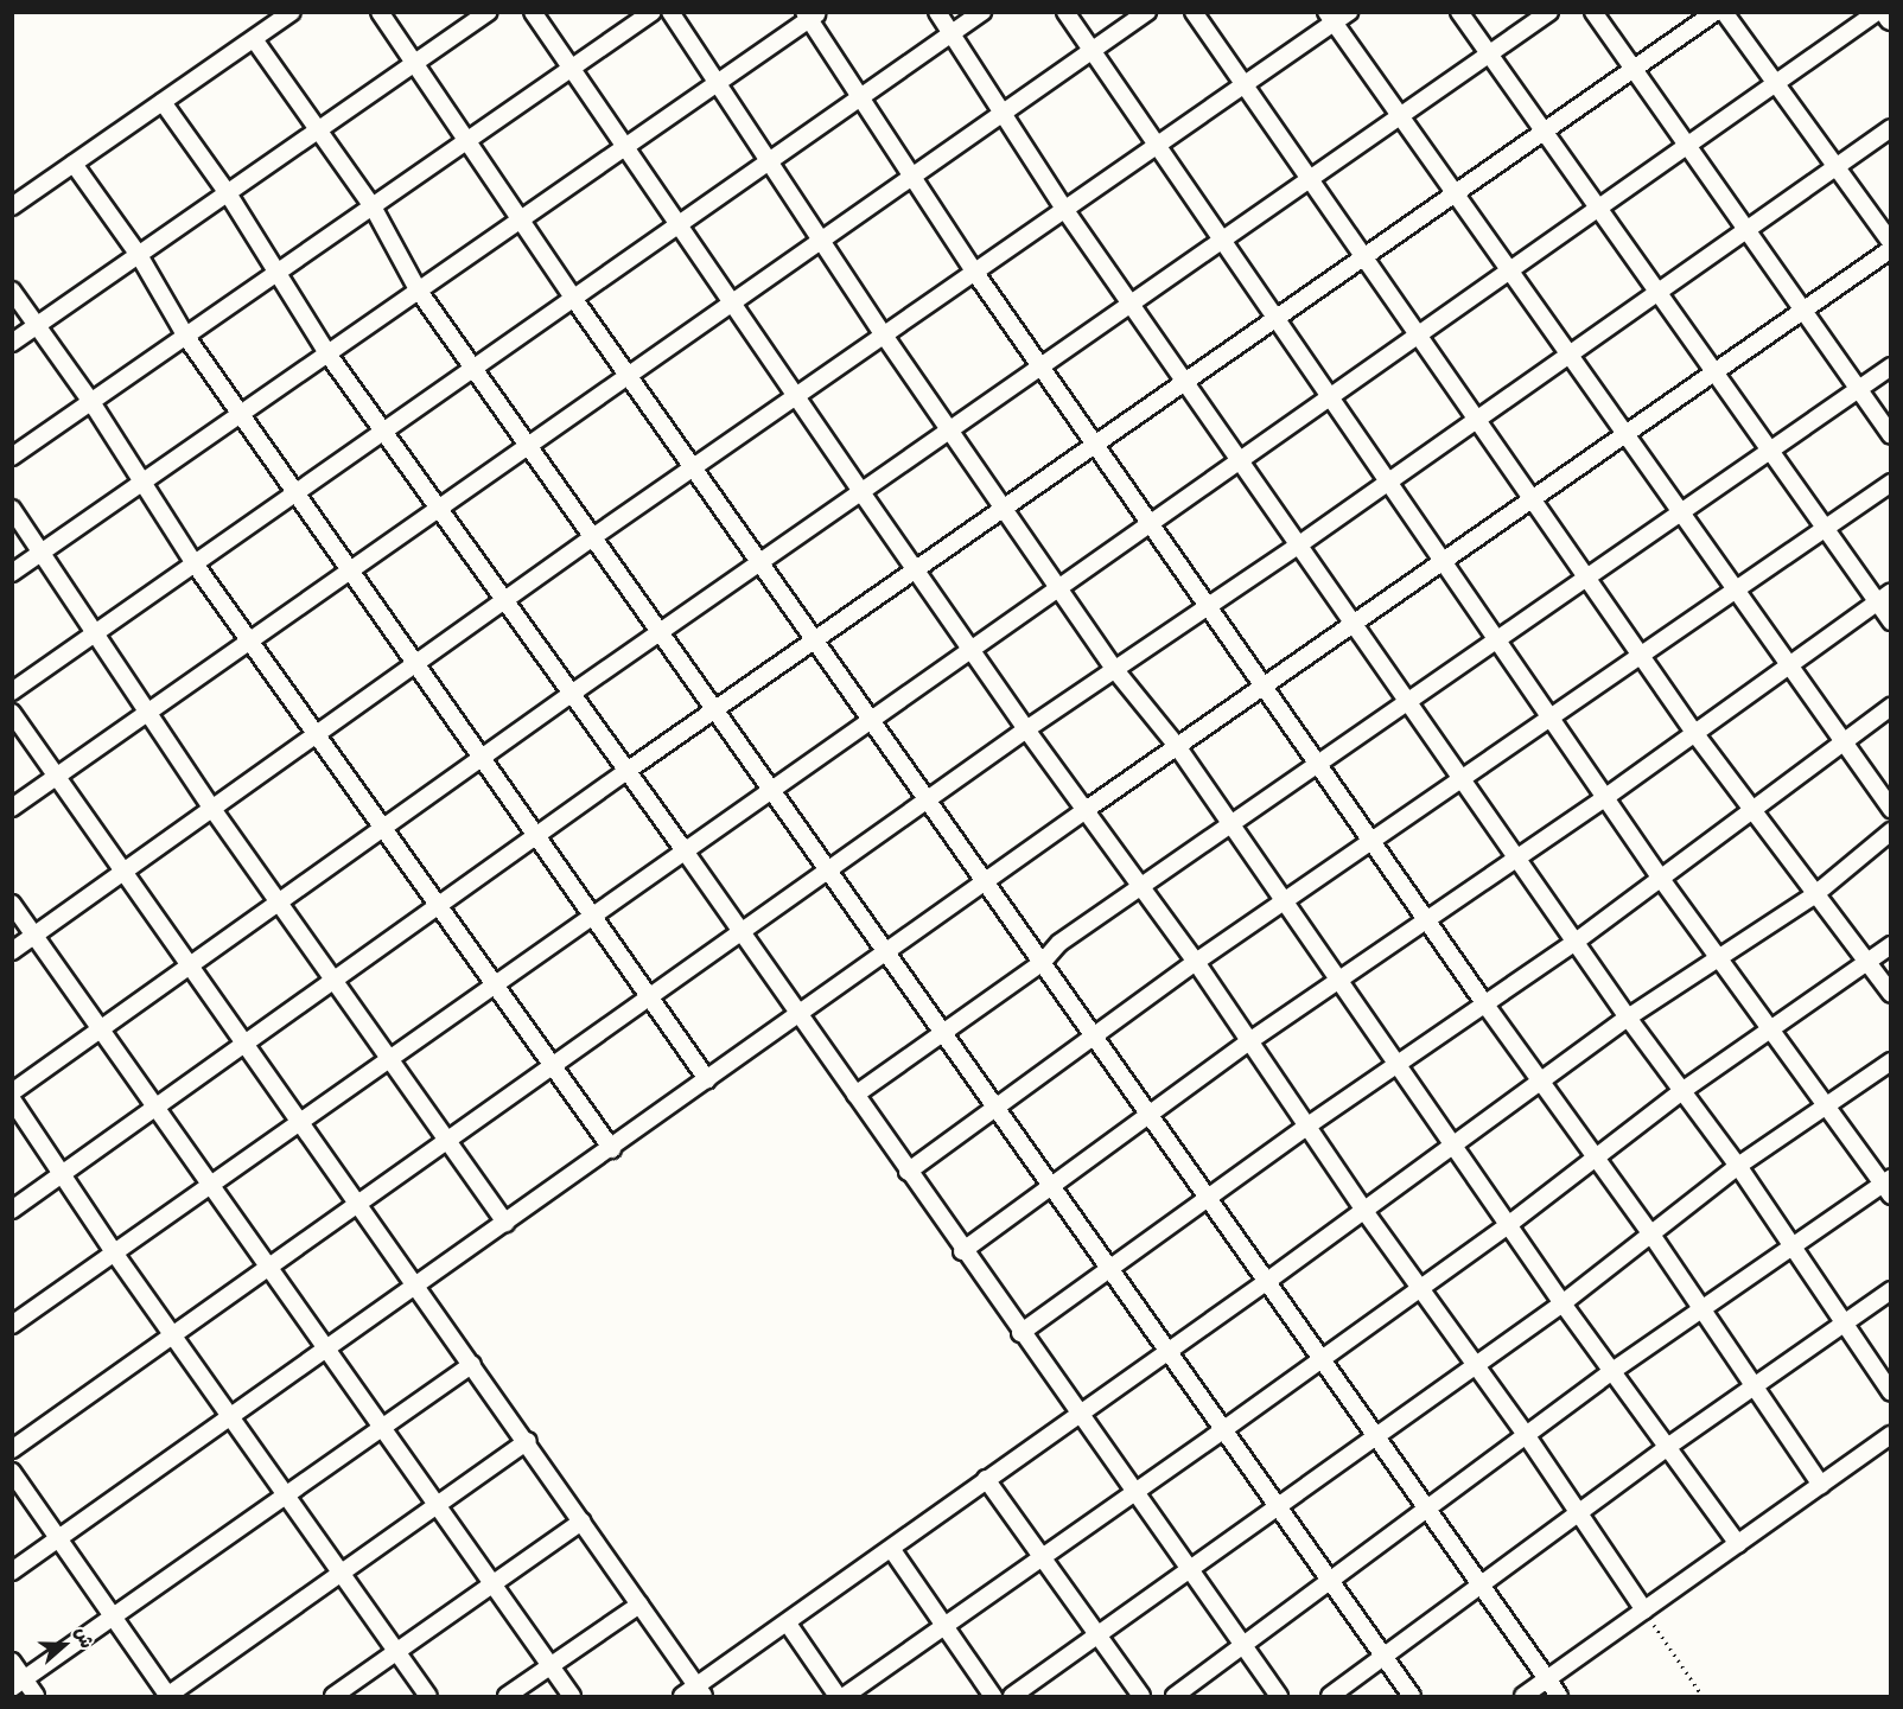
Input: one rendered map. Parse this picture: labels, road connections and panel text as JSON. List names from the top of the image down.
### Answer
{
  "north": "right"
}
